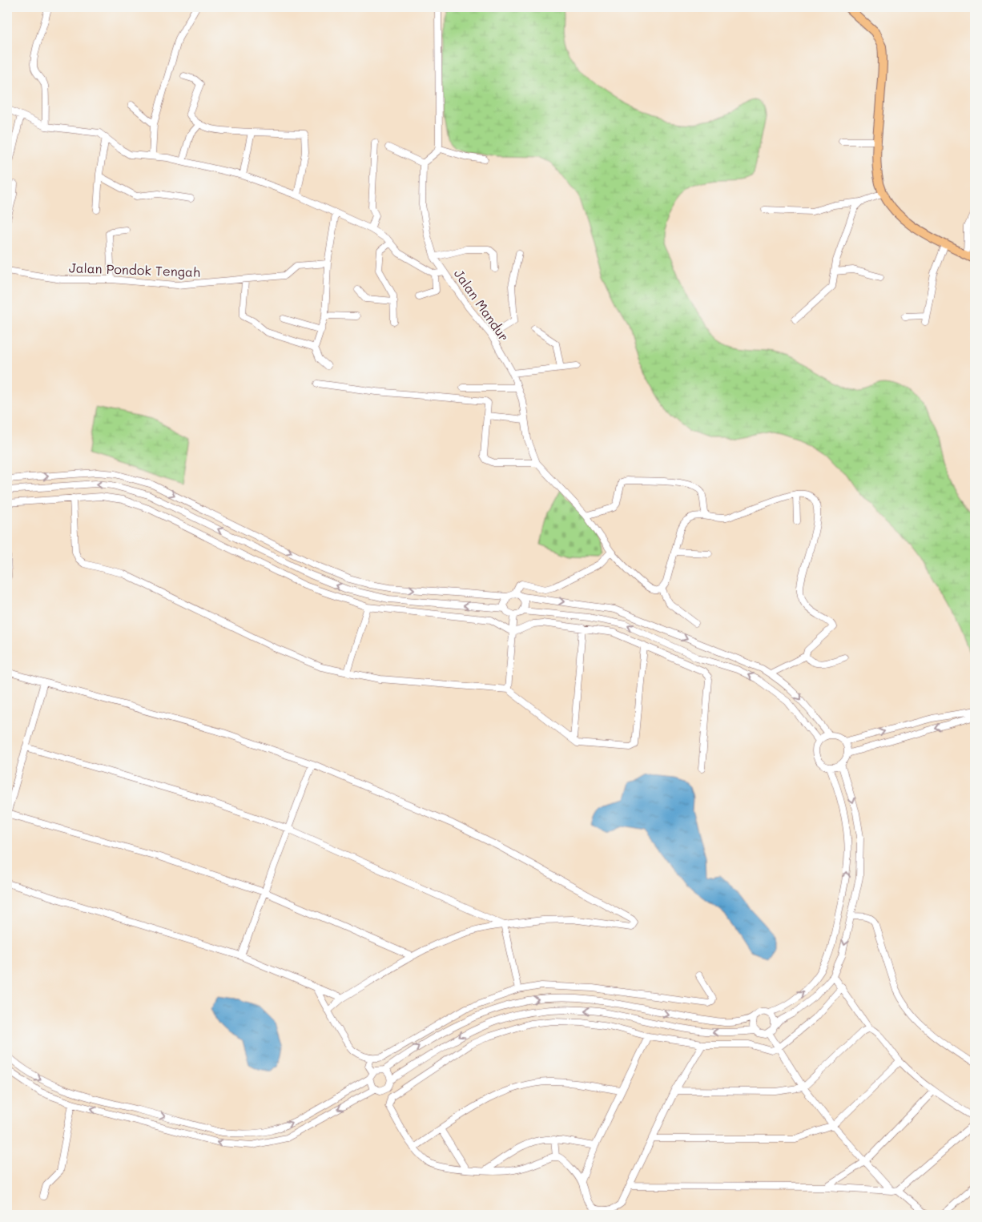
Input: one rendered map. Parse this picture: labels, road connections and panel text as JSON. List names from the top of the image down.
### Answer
{
  "streets": {
    "street": ["Jalan Pondok Tengah", "Jalan Mandur"]
  }
}
